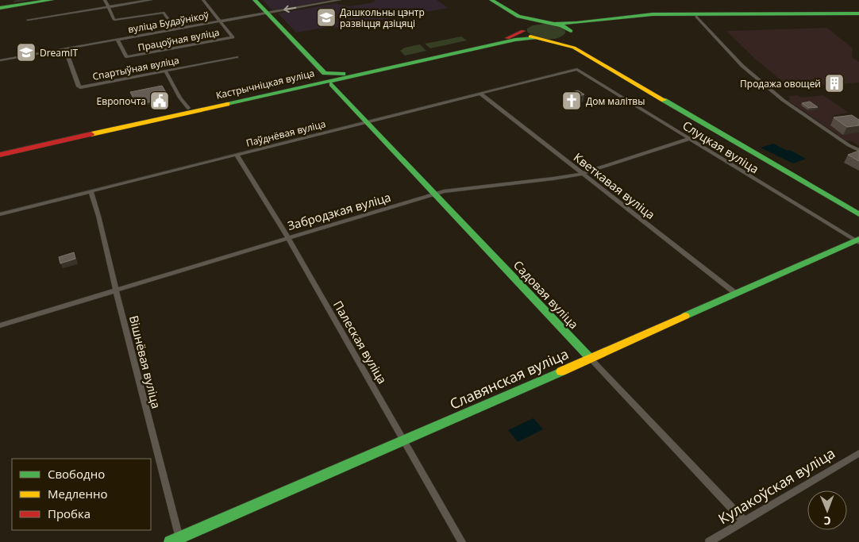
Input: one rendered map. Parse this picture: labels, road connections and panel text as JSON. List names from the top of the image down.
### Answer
{
  "streets": {
    "main road": ["Кастрычніцкая вуліца", "Садовая вуліца", "Славянская вуліца"],
    "street": [
      "вуліца Будаўнікоў",
      "Працоўная вуліца",
      "Спартыўная вуліца",
      "Паўднёвая вуліца",
      "Слуцкая вуліца",
      "Кветкавая вуліца",
      "Забродзкая вуліца",
      "Палеская вуліца",
      "Вішнёвая вуліца",
      "Кулакоўская вуліца"
    ]
  },
  "crossings": [
    ["вуліца Будаўнікоў", "Працоўная вуліца"],
    ["вуліца Будаўнікоў", "Спартыўная вуліца"],
    ["Кастрычніцкая вуліца", "Садовая вуліца"],
    ["Паўднёвая вуліца", "Слуцкая вуліца"],
    ["Паўднёвая вуліца", "Кветкавая вуліца"],
    ["Паўднёвая вуліца", "Садовая вуліца"],
    ["Паўднёвая вуліца", "Палеская вуліца"],
    ["Паўднёвая вуліца", "Вішнёвая вуліца"],
    ["Слуцкая вуліца", "Забродзкая вуліца"],
    ["Слуцкая вуліца", "Славянская вуліца"],
    ["Кветкавая вуліца", "Забродзкая вуліца"],
    ["Кветкавая вуліца", "Славянская вуліца"],
    ["Забродзкая вуліца", "Садовая вуліца"],
    ["Забродзкая вуліца", "Палеская вуліца"],
    ["Забродзкая вуліца", "Вішнёвая вуліца"],
    ["Садовая вуліца", "Славянская вуліца"],
    ["Садовая вуліца", "Кулакоўская вуліца"],
    ["Палеская вуліца", "Славянская вуліца"],
    ["Вішнёвая вуліца", "Славянская вуліца"]
  ],
  "places": {
    "school or university": ["Дашкольны цэнтр развіцця дзіцяці", "DreamIT"],
    "building": ["Продажа овощей"],
    "public building": ["Европочта"],
    "church": ["Дом малітвы"]
  },
  "legend": ["Свободно", "Медленно", "Пробка"],
  "north": "bottom"
}
